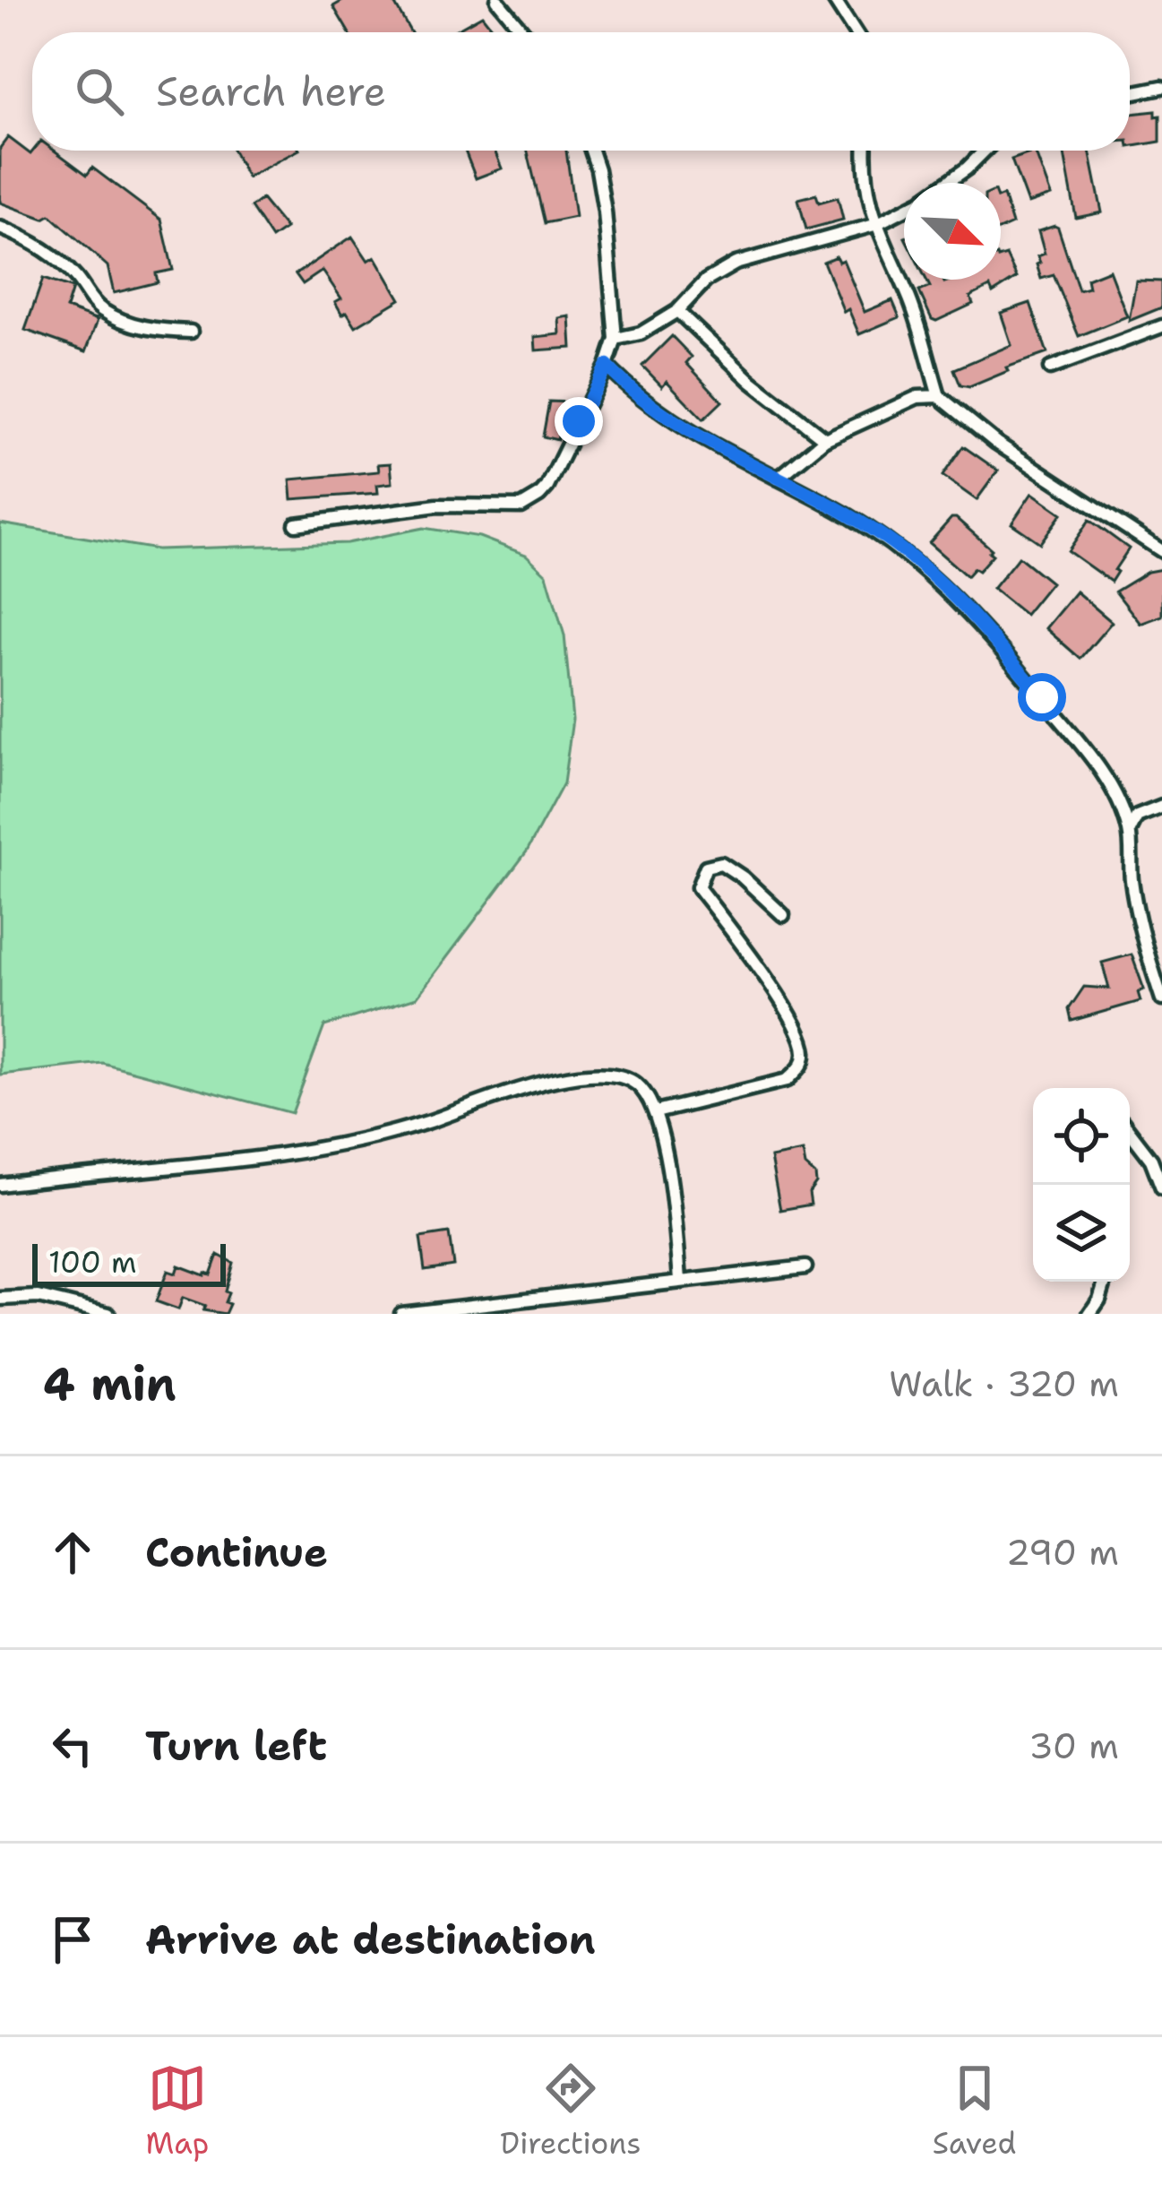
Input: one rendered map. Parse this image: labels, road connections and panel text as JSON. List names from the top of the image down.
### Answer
{
  "scale_bar": "100 m",
  "north": "bottom right",
  "page": {
    "search": "Search here",
    "scale": "100 m",
    "heading": ["4 min", "Walk · 320 m"],
    "list": [
      ["Continue", "290 m"],
      ["Turn left", "30 m"],
      "Arrive at destination"
    ],
    "nav": ["Map", "Directions", "Saved"]
  }
}
